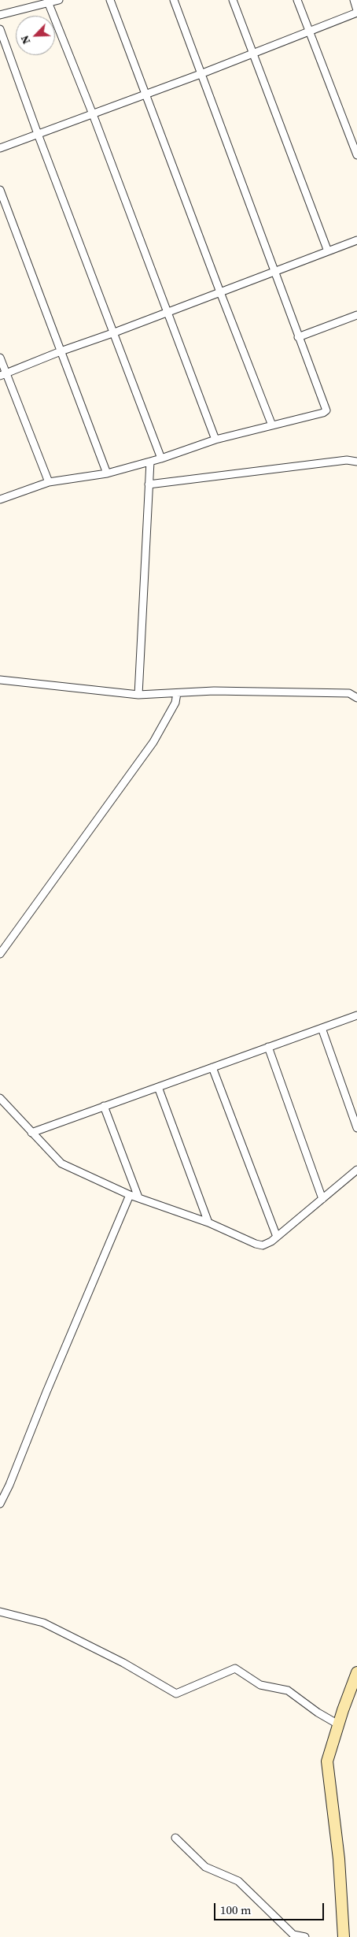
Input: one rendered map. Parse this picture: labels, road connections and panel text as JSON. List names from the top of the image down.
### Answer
{
  "scale_bar": "100 m",
  "north": "bottom left"
}
